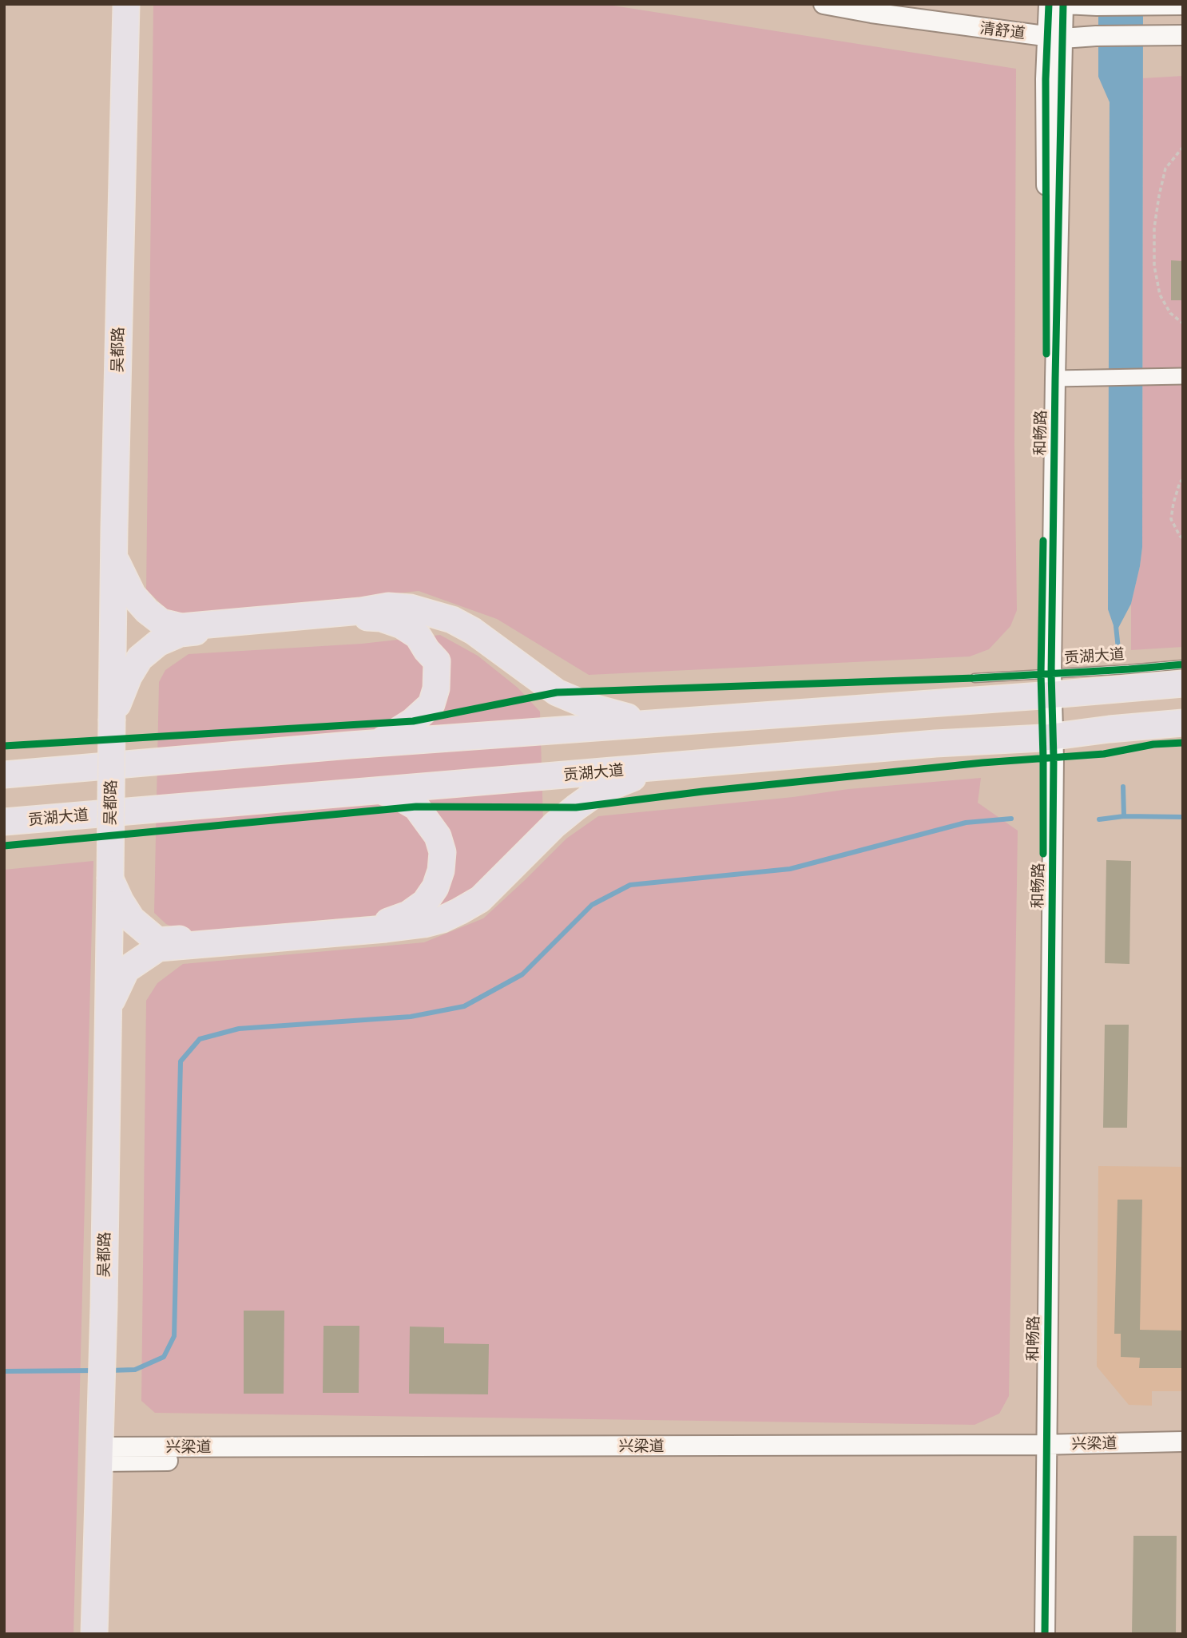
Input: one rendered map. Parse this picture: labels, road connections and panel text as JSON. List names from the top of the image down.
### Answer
{
  "streets": {
    "main road": ["吴都路", "贡湖大道"],
    "street": ["清舒道", "和畅路", "兴梁道"]
  },
  "crossings": [
    ["清舒道", "和畅路"],
    ["吴都路", "兴梁道"],
    ["和畅路", "贡湖大道"],
    ["和畅路", "兴梁道"]
  ]
}
